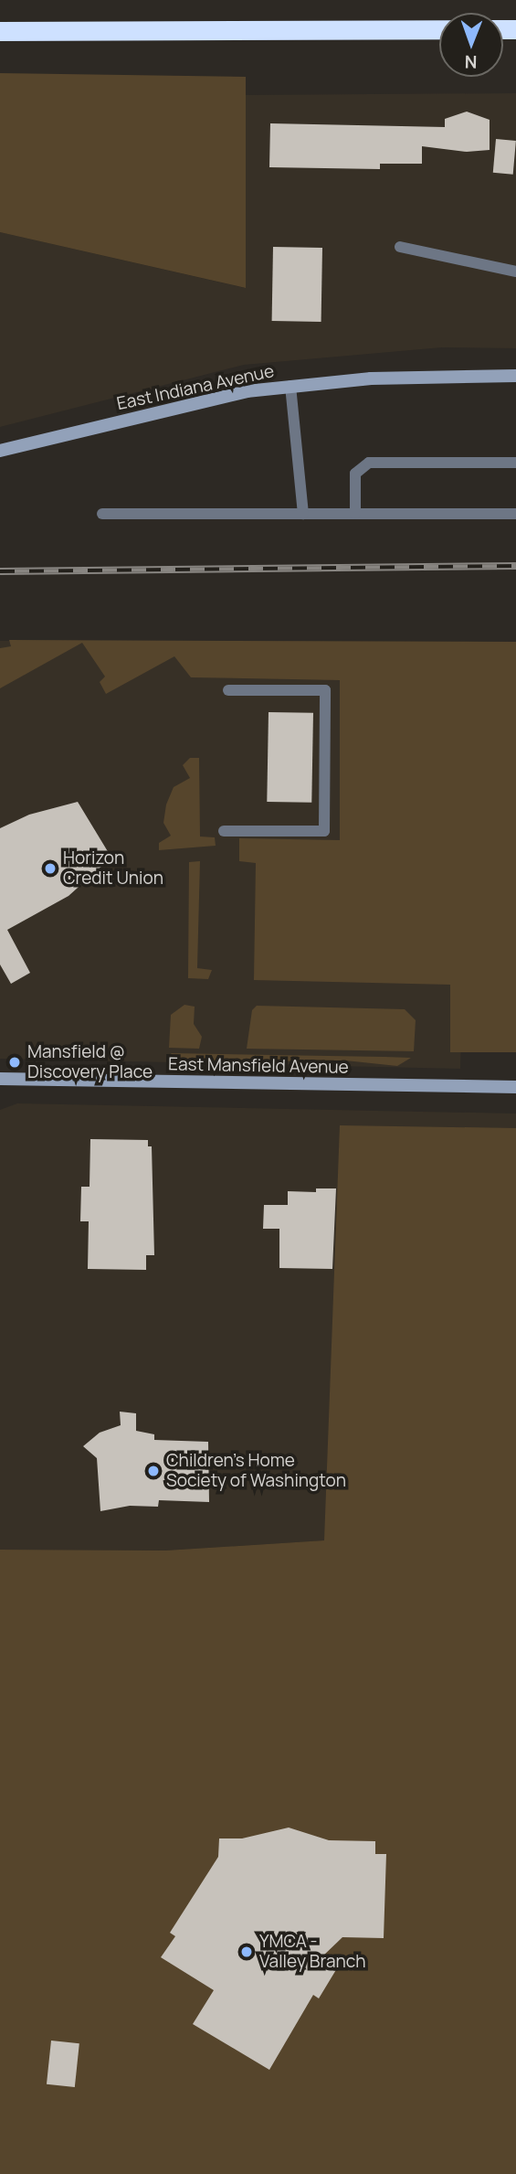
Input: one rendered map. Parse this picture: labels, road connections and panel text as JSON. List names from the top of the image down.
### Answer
{
  "streets": {
    "main road": ["East Indiana Avenue", "East Mansfield Avenue"]
  },
  "places": [
    "Horizon Credit Union",
    "Mansfield @ Discovery Place",
    "Children's Home Society of Washington",
    "YMCA - Valley Branch"
  ],
  "north": "bottom"
}
